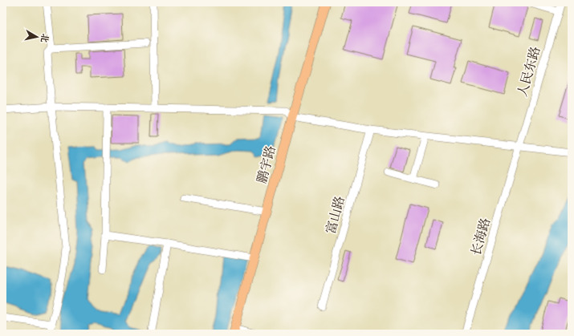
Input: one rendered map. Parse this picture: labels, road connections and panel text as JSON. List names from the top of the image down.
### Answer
{
  "streets": {
    "main road": ["鹏宇路"],
    "street": ["人民东路", "富山路", "长海路"]
  },
  "crossings": [
    ["人民东路", "长海路"]
  ],
  "north": "right"
}
